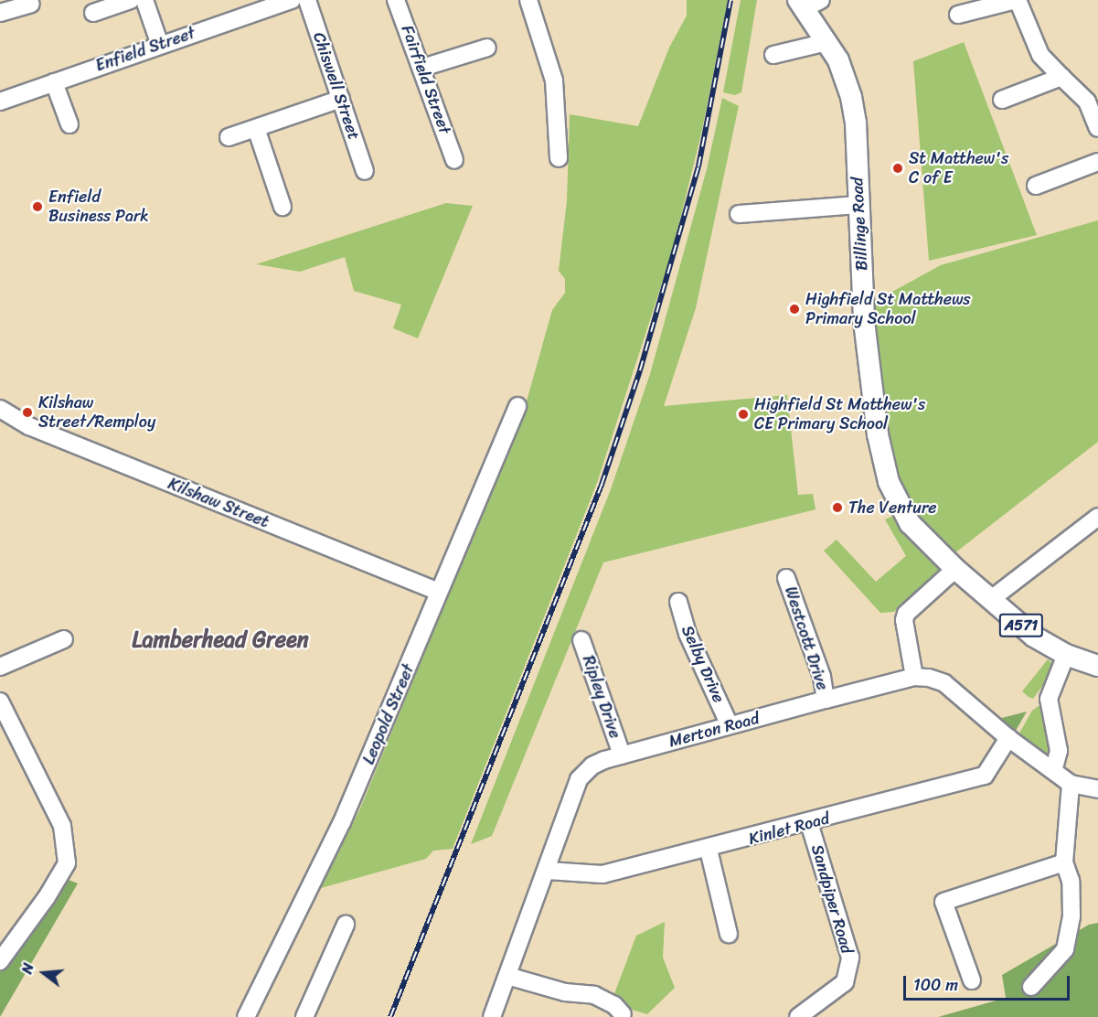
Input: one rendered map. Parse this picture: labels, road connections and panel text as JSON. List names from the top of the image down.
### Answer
{
  "streets": {
    "main road": ["Billinge Road", "A571"],
    "street": [
      "Enfield Street",
      "Fairfield Street",
      "Chiswell Street",
      "Kilshaw Street",
      "Westcott Drive",
      "Selby Drive",
      "Ripley Drive",
      "Leopold Street",
      "Merton Road",
      "Kinlet Road",
      "Sandpiper Road"
    ]
  },
  "crossings": [
    ["Billinge Road", "A571"],
    ["Kilshaw Street", "Leopold Street"],
    ["Westcott Drive", "Merton Road"],
    ["Selby Drive", "Merton Road"],
    ["Ripley Drive", "Merton Road"],
    ["Merton Road", "Kinlet Road"],
    ["Kinlet Road", "Sandpiper Road"]
  ],
  "districts": ["Lamberhead Green"],
  "places": [
    "St Matthew's C of E",
    "Enfield Business Park",
    "Highfield St Matthews Primary School",
    "Kilshaw Street/Remploy",
    "Highfield St Matthew's CE Primary School",
    "The Venture"
  ],
  "scale_bar": "100 m",
  "north": "left"
}
